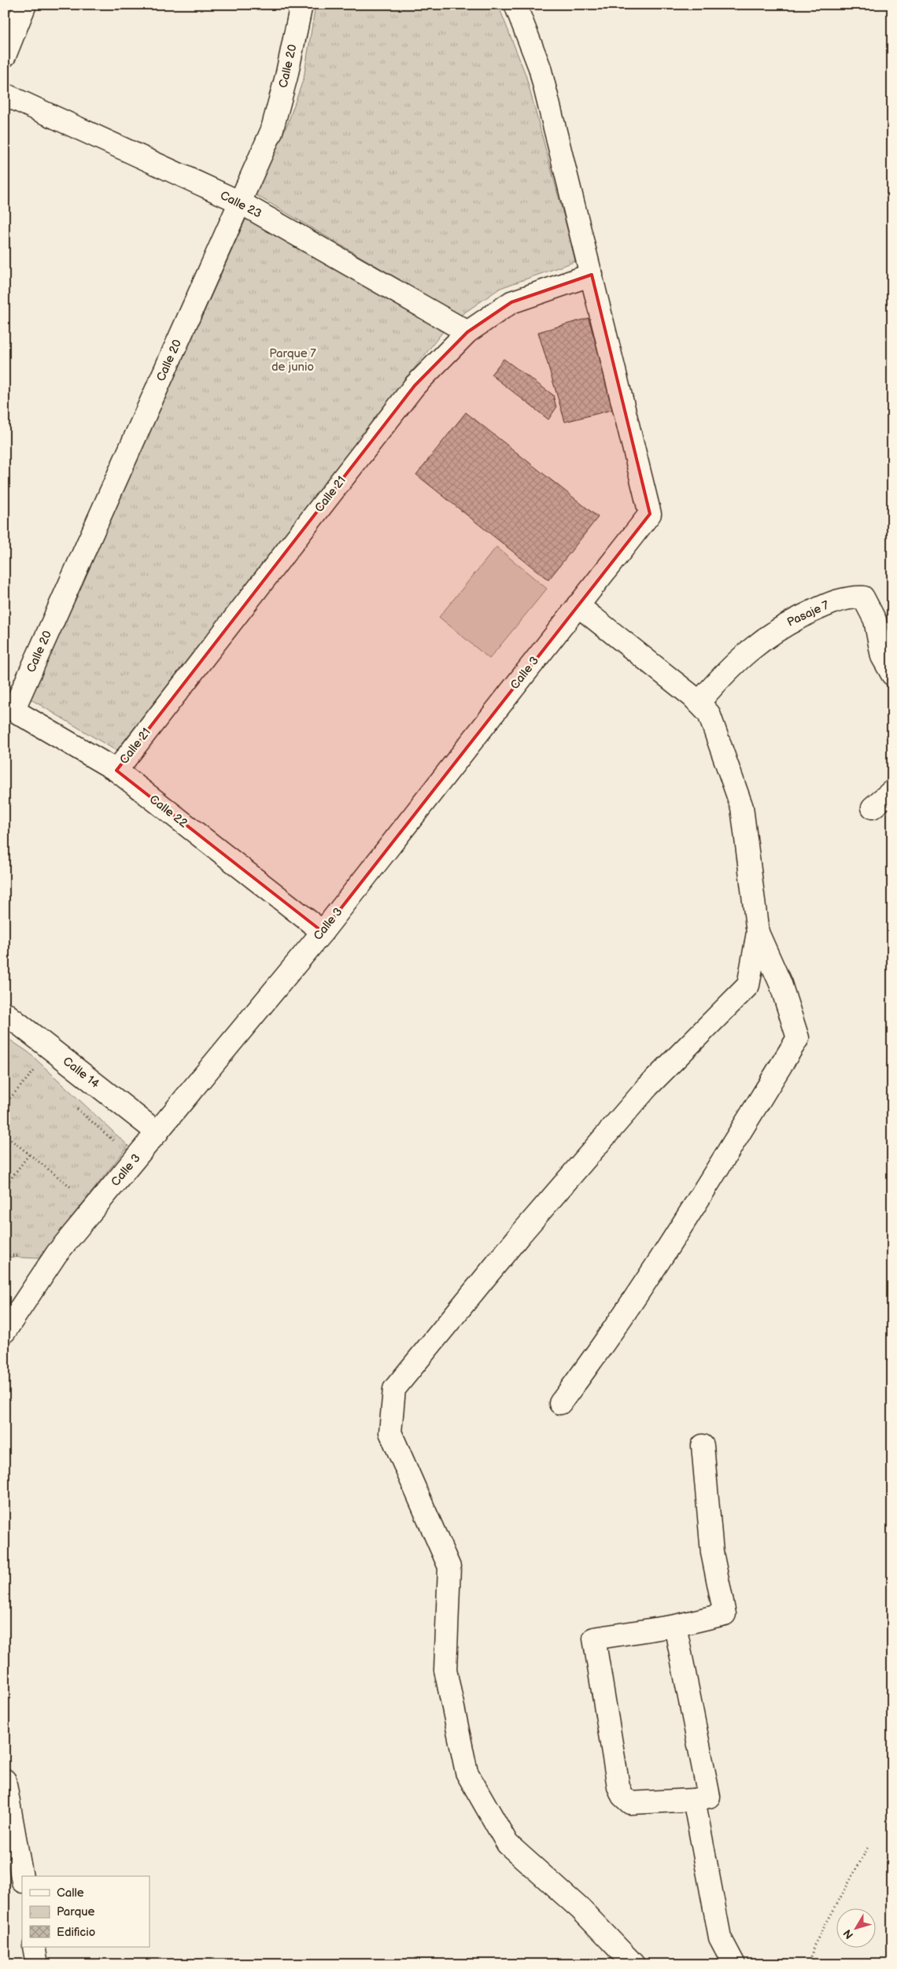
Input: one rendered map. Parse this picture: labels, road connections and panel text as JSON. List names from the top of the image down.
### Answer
{
  "streets": {
    "street": [
      "Calle 20",
      "Calle 23",
      "Calle 21",
      "Pasaje 7",
      "Calle 3",
      "Calle 22",
      "Calle 14"
    ]
  },
  "crossings": [
    ["Calle 20", "Calle 23"],
    ["Calle 20", "Calle 22"],
    ["Calle 23", "Calle 21"],
    ["Calle 21", "Calle 3"],
    ["Calle 21", "Calle 22"],
    ["Calle 3", "Calle 22"],
    ["Calle 3", "Calle 14"]
  ],
  "parks": ["Parque 7 de junio"],
  "legend": ["Calle", "Parque", "Edificio"],
  "north": "bottom left"
}
